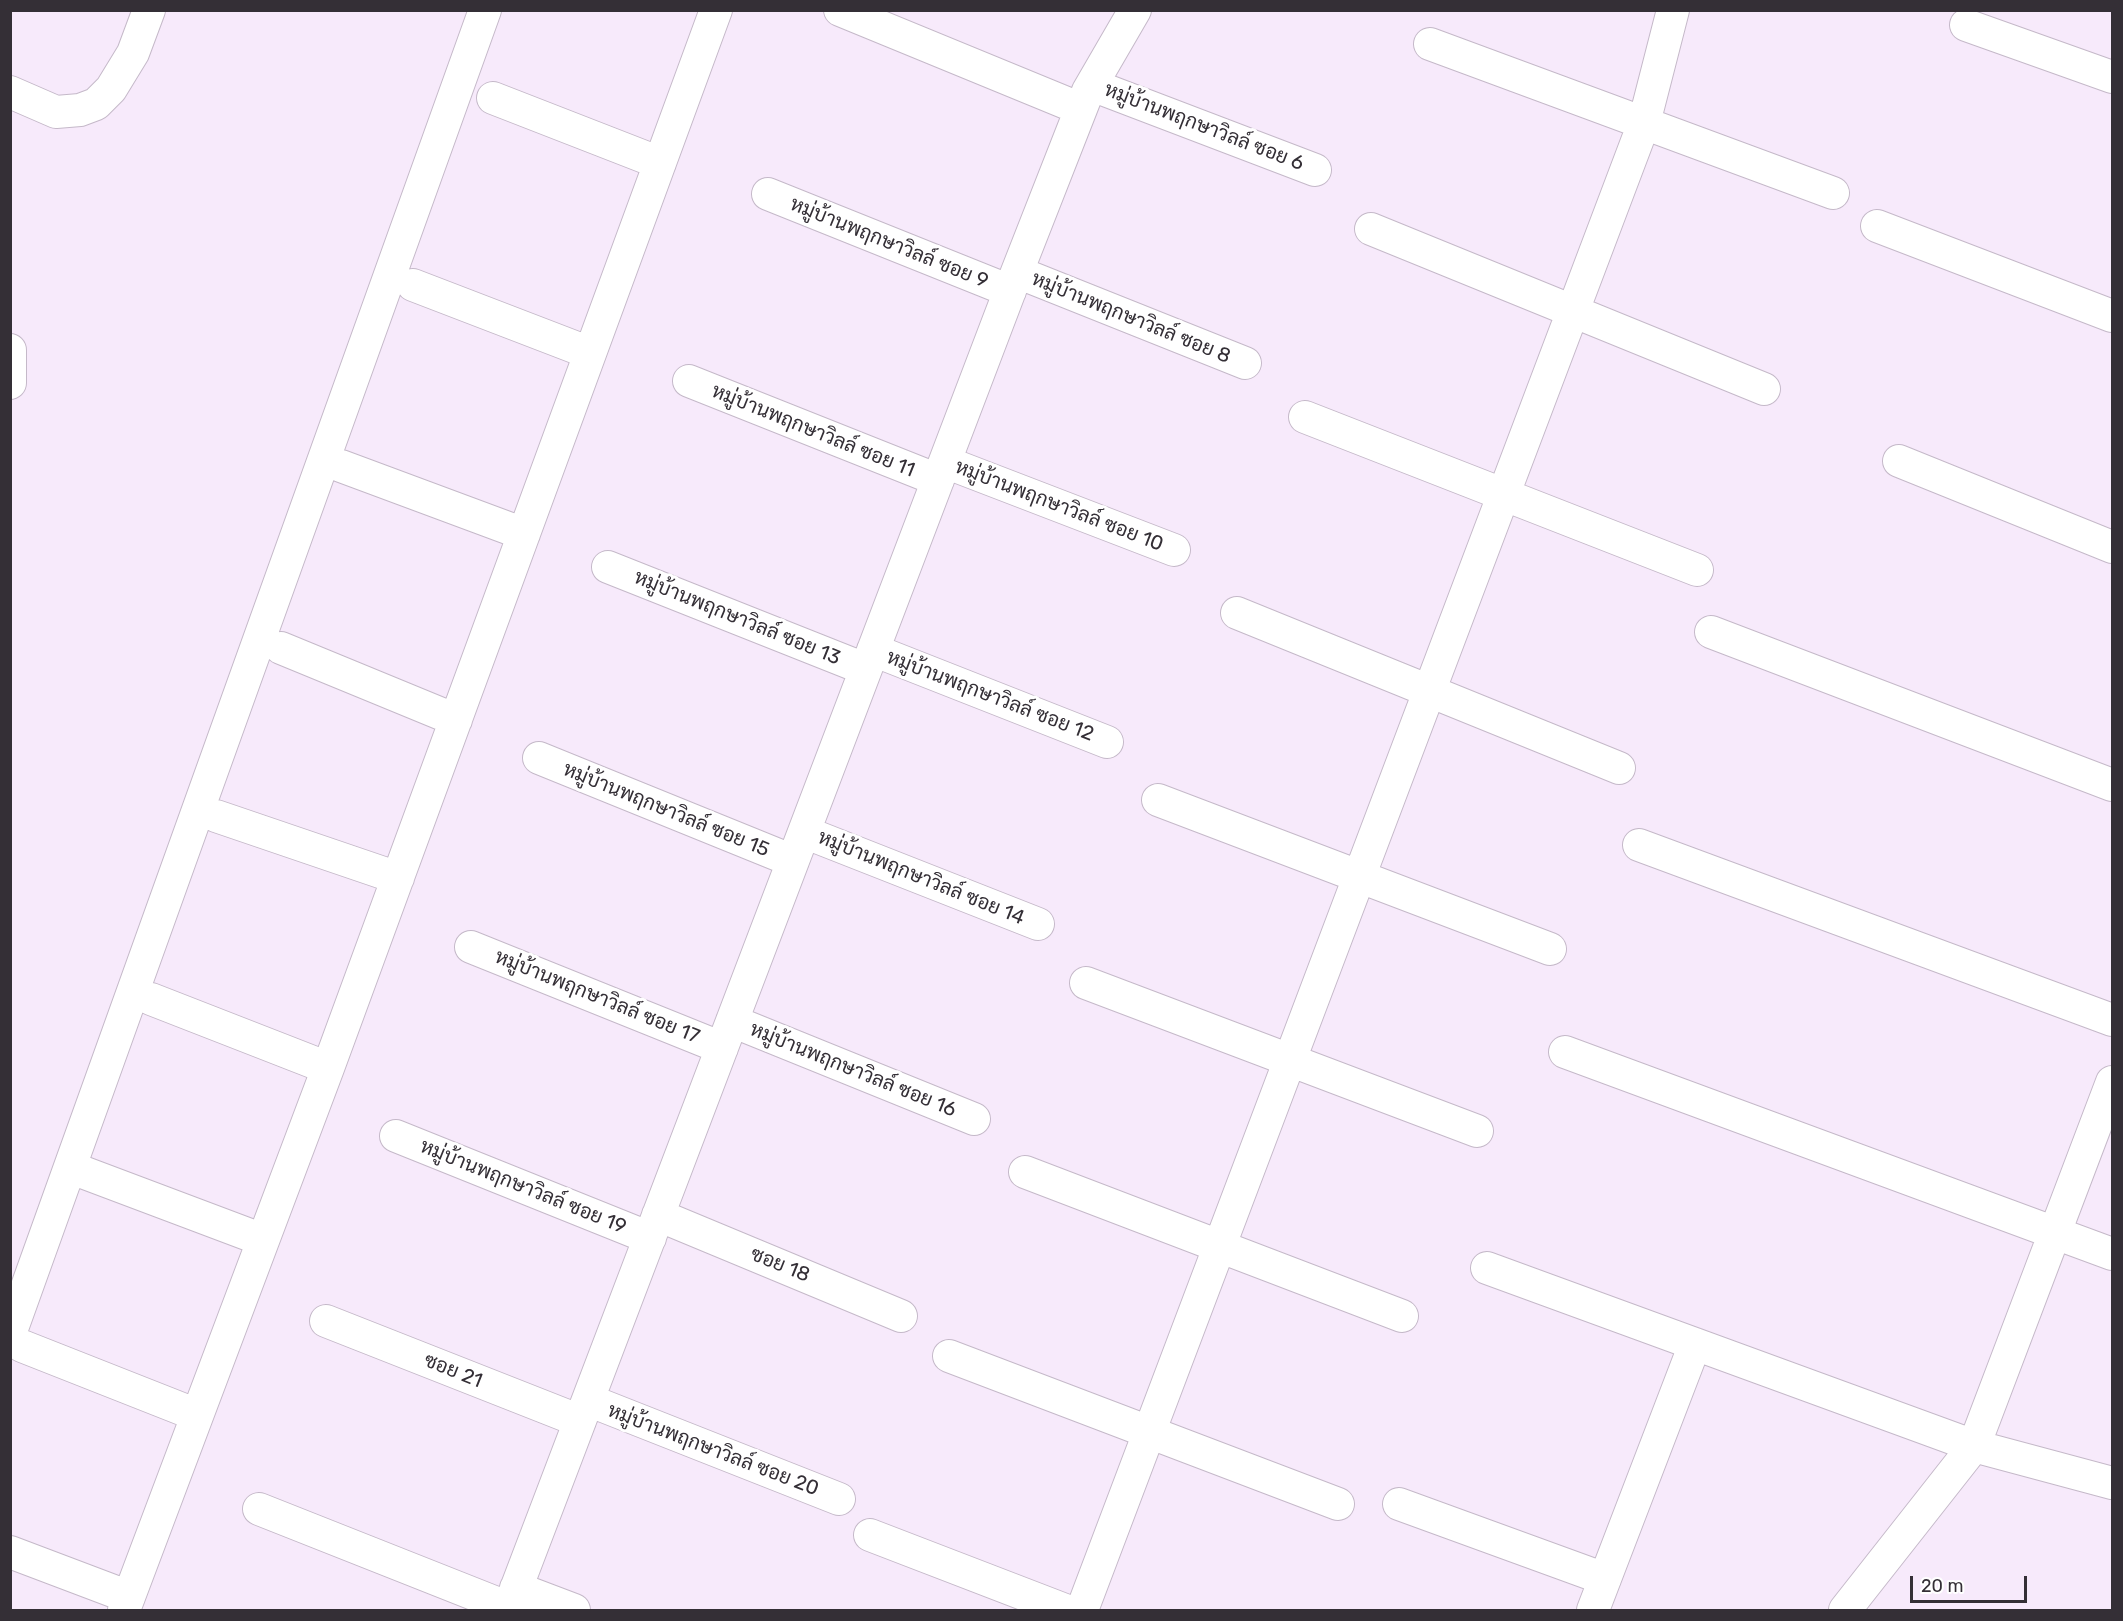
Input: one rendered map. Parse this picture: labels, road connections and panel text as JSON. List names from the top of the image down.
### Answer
{
  "streets": {
    "street": [
      "หมู่บ้านพฤกษาวิลล์ ซอย 6",
      "หมู่บ้านพฤกษาวิลล์ ซอย 9",
      "หมู่บ้านพฤกษาวิลล์ ซอย 8",
      "หมู่บ้านพฤกษาวิลล์ ซอย 11",
      "หมู่บ้านพฤกษาวิลล์ ซอย 10",
      "หมู่บ้านพฤกษาวิลล์ ซอย 13",
      "หมู่บ้านพฤกษาวิลล์ ซอย 12",
      "หมู่บ้านพฤกษาวิลล์ ซอย 15",
      "หมู่บ้านพฤกษาวิลล์ ซอย 14",
      "หมู่บ้านพฤกษาวิลล์ ซอย 17",
      "หมู่บ้านพฤกษาวิลล์ ซอย 16",
      "หมู่บ้านพฤกษาวิลล์ ซอย 19",
      "ซอย 18",
      "ซอย 21",
      "หมู่บ้านพฤกษาวิลล์ ซอย 20"
    ]
  },
  "crossings": [
    ["หมู่บ้านพฤกษาวิลล์ ซอย 9", "หมู่บ้านพฤกษาวิลล์ ซอย 8"],
    ["หมู่บ้านพฤกษาวิลล์ ซอย 11", "หมู่บ้านพฤกษาวิลล์ ซอย 10"],
    ["หมู่บ้านพฤกษาวิลล์ ซอย 13", "หมู่บ้านพฤกษาวิลล์ ซอย 12"],
    ["หมู่บ้านพฤกษาวิลล์ ซอย 17", "หมู่บ้านพฤกษาวิลล์ ซอย 16"],
    ["หมู่บ้านพฤกษาวิลล์ ซอย 19", "ซอย 18"],
    ["ซอย 21", "หมู่บ้านพฤกษาวิลล์ ซอย 20"]
  ],
  "scale_bar": "20 m"
}
